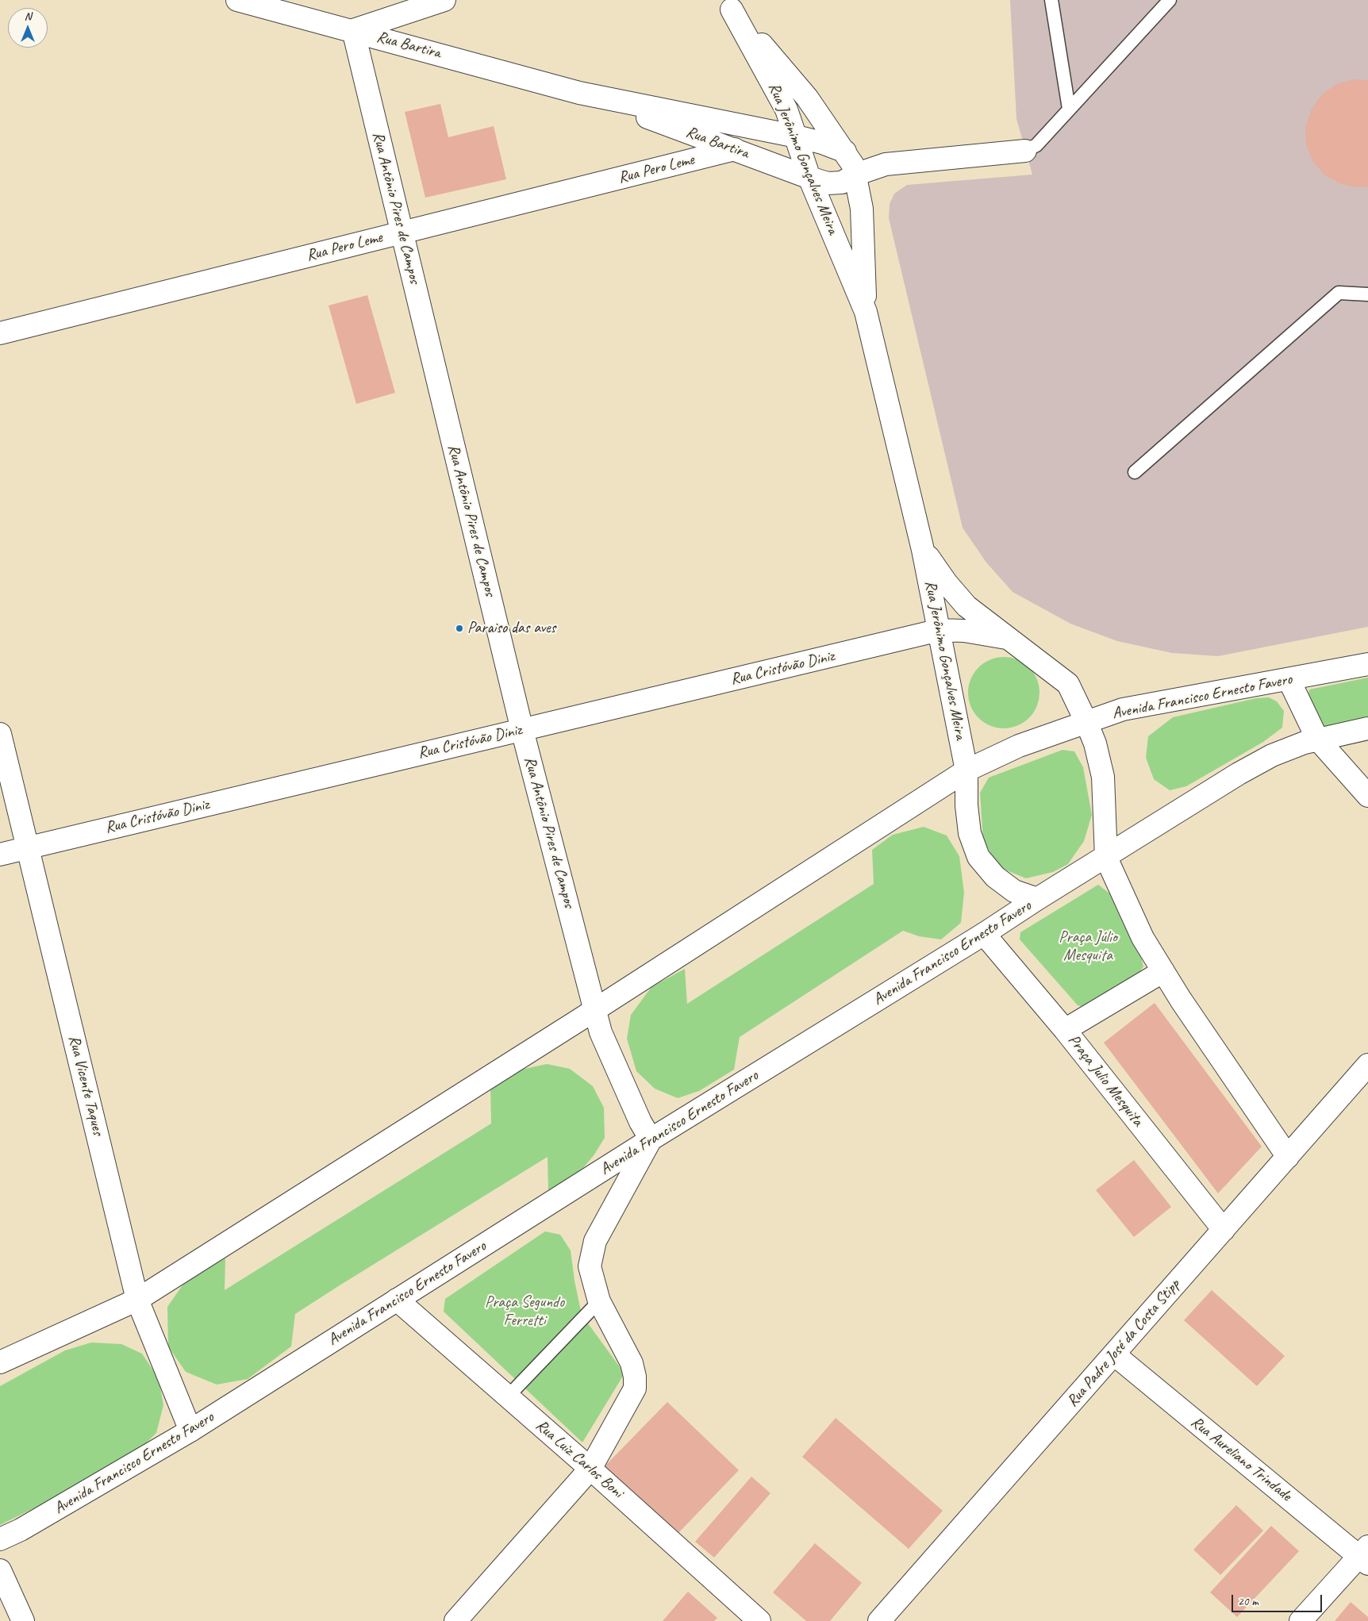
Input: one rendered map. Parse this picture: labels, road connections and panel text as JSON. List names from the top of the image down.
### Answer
{
  "streets": {
    "street": [
      "Rua Bartira",
      "Rua Jerônimo Gonçalves Meira",
      "Rua Pero Leme",
      "Rua Antônio Pires de Campos",
      "Rua Cristóvão Diniz",
      "Avenida Francisco Ernesto Favero",
      "Praça Julio Mesquita",
      "Rua Vicente Taques",
      "Rua Padre José da Costa Stipp",
      "Rua Luiz Carlos Boni",
      "Rua Aureliano Trindade"
    ]
  },
  "crossings": [
    ["Rua Bartira", "Rua Jerônimo Gonçalves Meira"],
    ["Rua Bartira", "Rua Pero Leme"],
    ["Rua Bartira", "Rua Antônio Pires de Campos"],
    ["Rua Jerônimo Gonçalves Meira", "Rua Cristóvão Diniz"],
    ["Rua Jerônimo Gonçalves Meira", "Avenida Francisco Ernesto Favero"],
    ["Rua Pero Leme", "Rua Antônio Pires de Campos"],
    ["Rua Antônio Pires de Campos", "Rua Cristóvão Diniz"],
    ["Rua Antônio Pires de Campos", "Avenida Francisco Ernesto Favero"],
    ["Rua Cristóvão Diniz", "Rua Vicente Taques"],
    ["Avenida Francisco Ernesto Favero", "Praça Julio Mesquita"],
    ["Avenida Francisco Ernesto Favero", "Rua Vicente Taques"],
    ["Avenida Francisco Ernesto Favero", "Rua Luiz Carlos Boni"],
    ["Praça Julio Mesquita", "Rua Padre José da Costa Stipp"],
    ["Rua Padre José da Costa Stipp", "Rua Aureliano Trindade"]
  ],
  "parks": ["Praça Júlio Mesquita", "Praça Segundo Ferretti"],
  "places": ["Paraiso das aves"],
  "scale_bar": "20 m",
  "north": "top"
}
